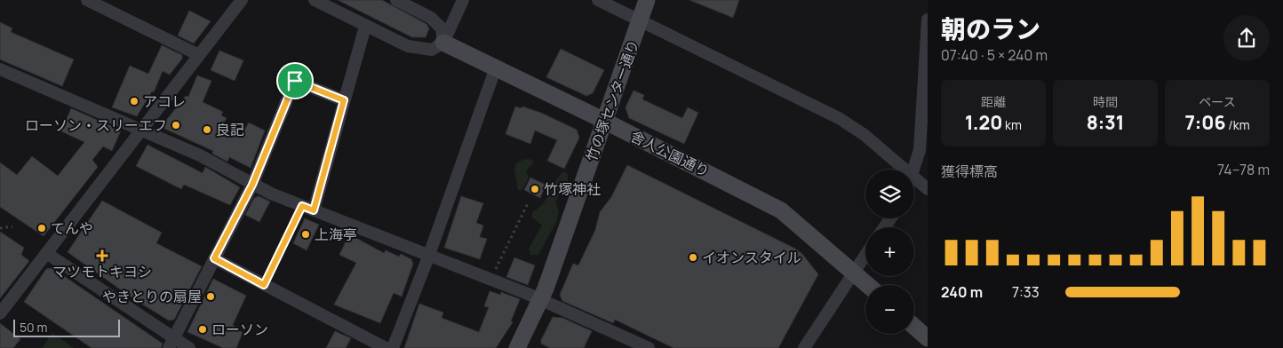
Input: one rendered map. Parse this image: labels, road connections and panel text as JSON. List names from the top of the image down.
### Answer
{
  "streets": {
    "street": ["竹の塚センター通り", "舎人公園通り"]
  },
  "crossings": [
    ["竹の塚センター通り", "舎人公園通り"]
  ],
  "places": {
    "other": [
      "アコレ",
      "ローソン・スリーエフ",
      "良記",
      "竹塚神社",
      "てんや",
      "上海亭",
      "イオンスタイル",
      "やきとりの扇屋",
      "ローソン"
    ],
    "health": ["マツモトキヨシ"]
  },
  "scale_bar": "50 m",
  "page": {
    "heading": ["朝のラン", "07:40 · 5 × 240 m"],
    "stats": [
      ["距離", "1.20 km"],
      ["時間", "8:31"],
      ["ペース", "7:06 /km"]
    ],
    "chart": ["獲得標高", "74–78 m"],
    "map_buttons": ["+", "−"],
    "list": [
      {
        "name": "240 m",
        "note": "7:33"
      }
    ],
    "scale": "50 m"
  }
}
